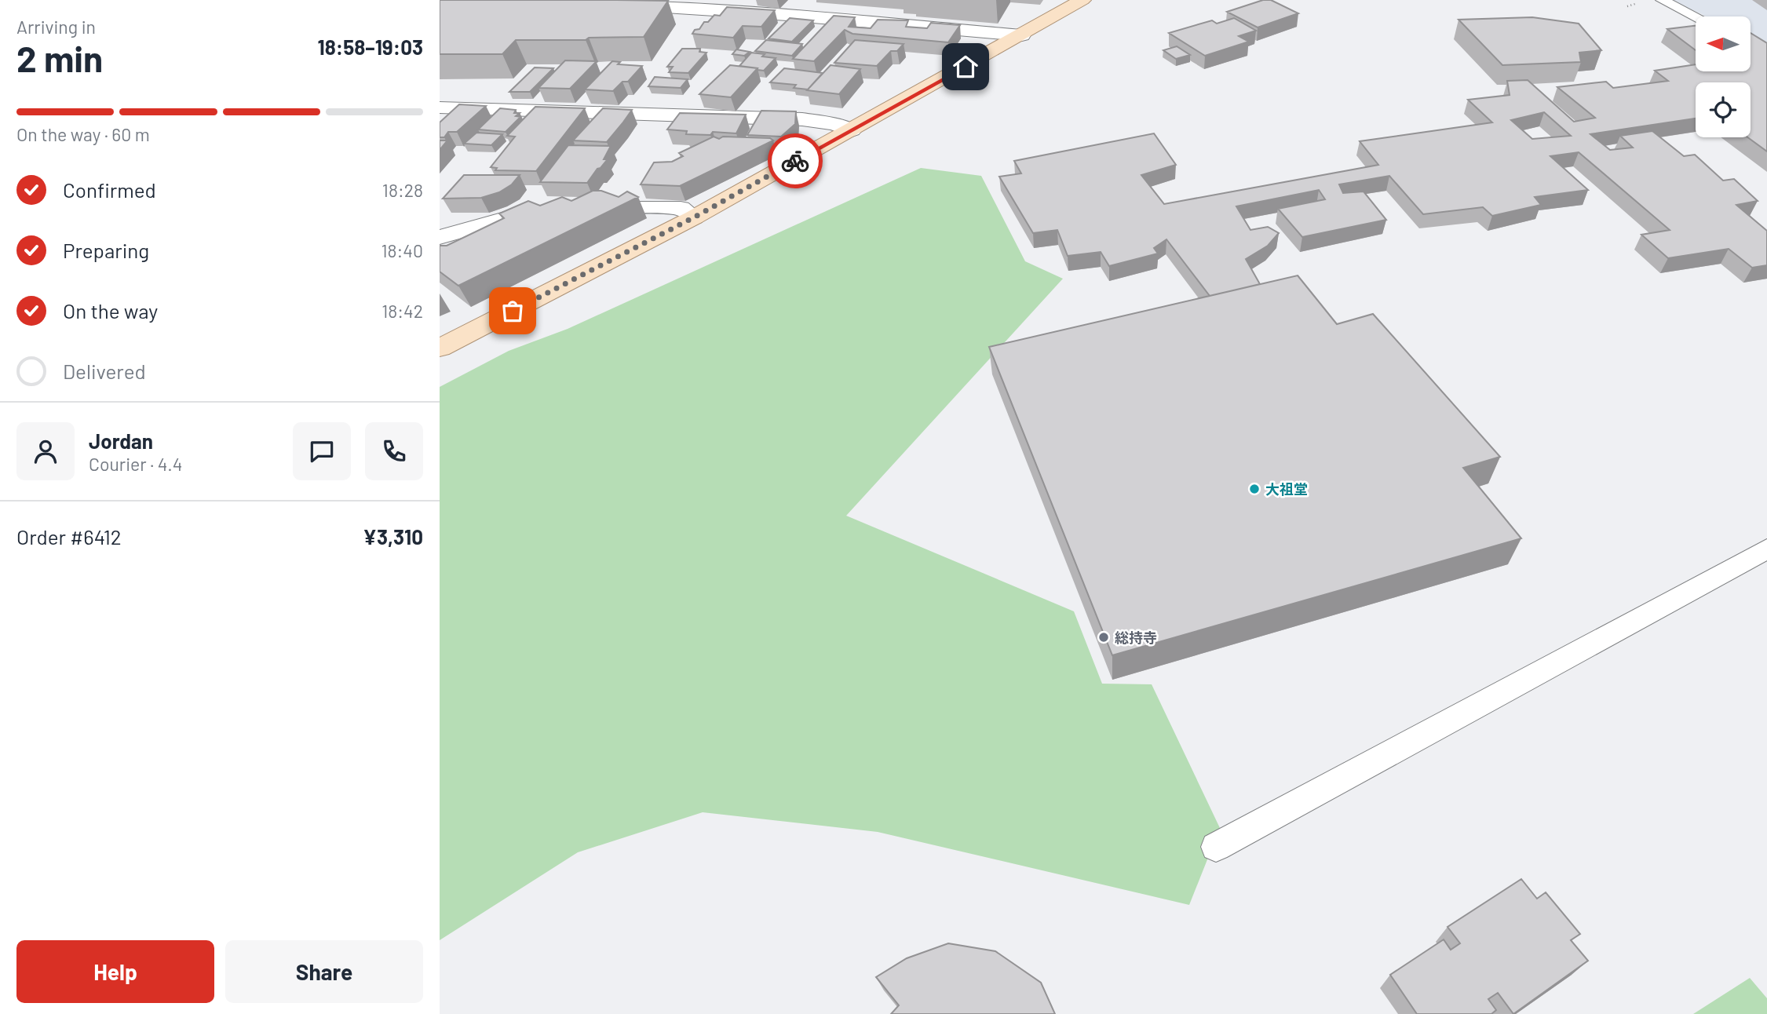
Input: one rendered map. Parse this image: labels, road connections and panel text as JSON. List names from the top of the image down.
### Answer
{
  "places": ["大祖堂", "総持寺"],
  "north": "left",
  "page": {
    "heading": ["2 min", "Arriving in", "18:58–19:03"],
    "panel": [
      "Jordan",
      "Courier · 4.4",
      "Order #6412",
      "¥3,310"
    ],
    "bar": "On the way · 60 m",
    "list": [
      ["Confirmed", "18:28"],
      ["Preparing", "18:40"],
      ["On the way", "18:42"],
      "Delivered"
    ],
    "buttons": ["Help", "Share"]
  }
}
